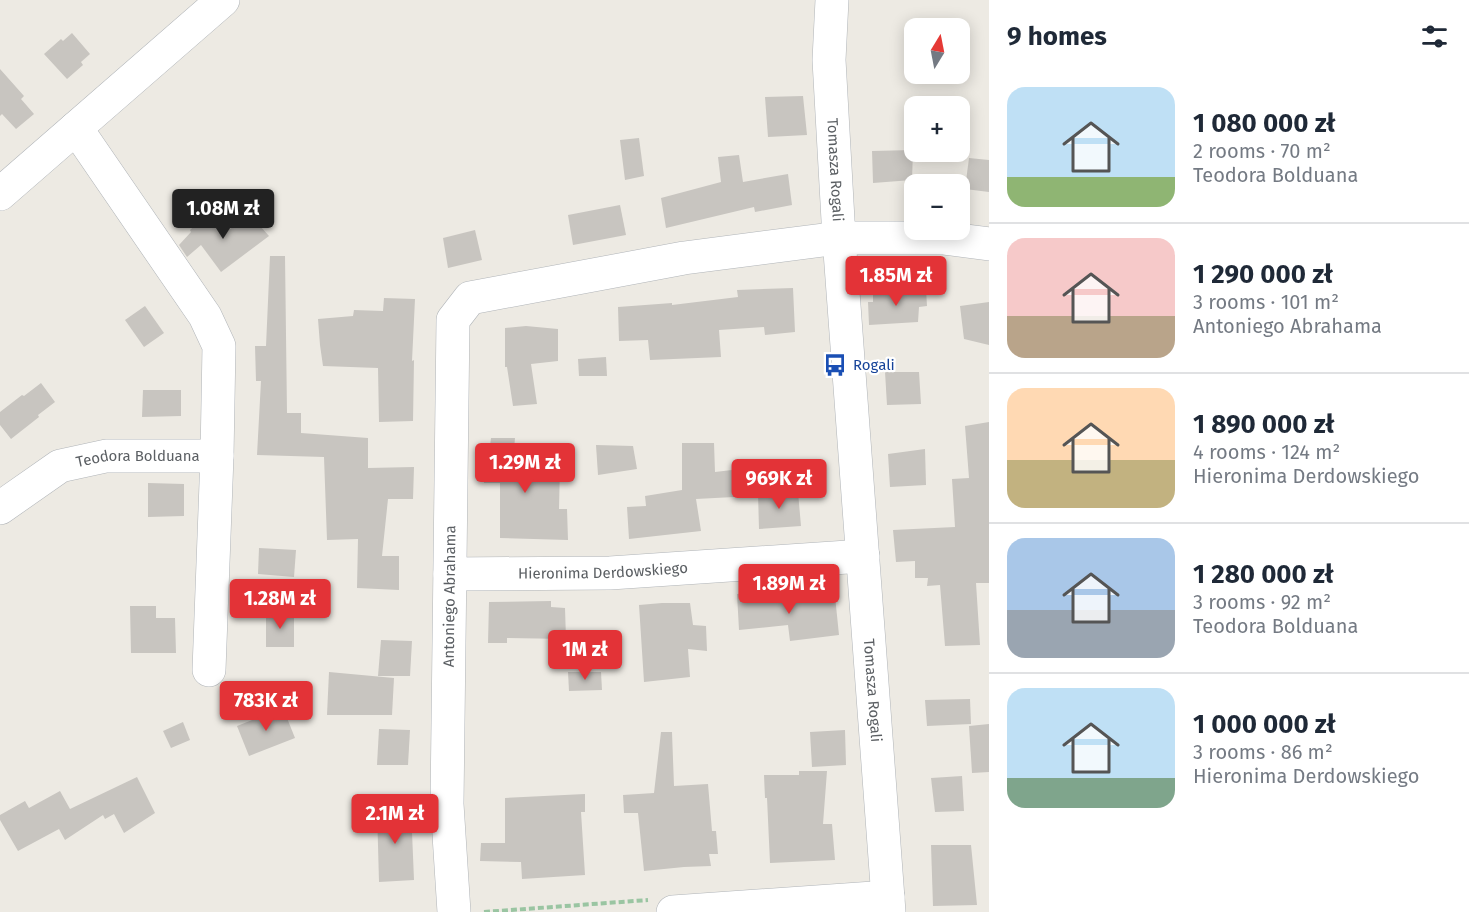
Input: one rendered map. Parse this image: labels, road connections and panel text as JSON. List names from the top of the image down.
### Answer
{
  "streets": {
    "street": [
      "Tomasza Rogali",
      "Teodora Bolduana",
      "Hieronima Derdowskiego",
      "Antoniego Abrahama"
    ]
  },
  "crossings": [
    ["Tomasza Rogali", "Hieronima Derdowskiego"],
    ["Tomasza Rogali", "Antoniego Abrahama"],
    ["Hieronima Derdowskiego", "Antoniego Abrahama"]
  ],
  "places": {
    "bus stop": ["Rogali"]
  },
  "north": "top",
  "page": {
    "heading": "9 homes",
    "map_buttons": ["+", "−"],
    "list": [
      {
        "name": "1 080 000 zł",
        "note": "2 rooms · 70 m² · Teodora Bolduana"
      },
      {
        "name": "1 290 000 zł",
        "note": "3 rooms · 101 m² · Antoniego Abrahama"
      },
      {
        "name": "1 890 000 zł",
        "note": "4 rooms · 124 m² · Hieronima Derdowskiego"
      },
      {
        "name": "1 280 000 zł",
        "note": "3 rooms · 92 m² · Teodora Bolduana"
      },
      {
        "name": "1 000 000 zł",
        "note": "3 rooms · 86 m² · Hieronima Derdowskiego"
      }
    ],
    "price": [
      "1.08M zł",
      "1.85M zł",
      "1.29M zł",
      "969K zł",
      "1.89M zł",
      "1.28M zł",
      "1M zł",
      "783K zł",
      "2.1M zł"
    ]
  }
}
